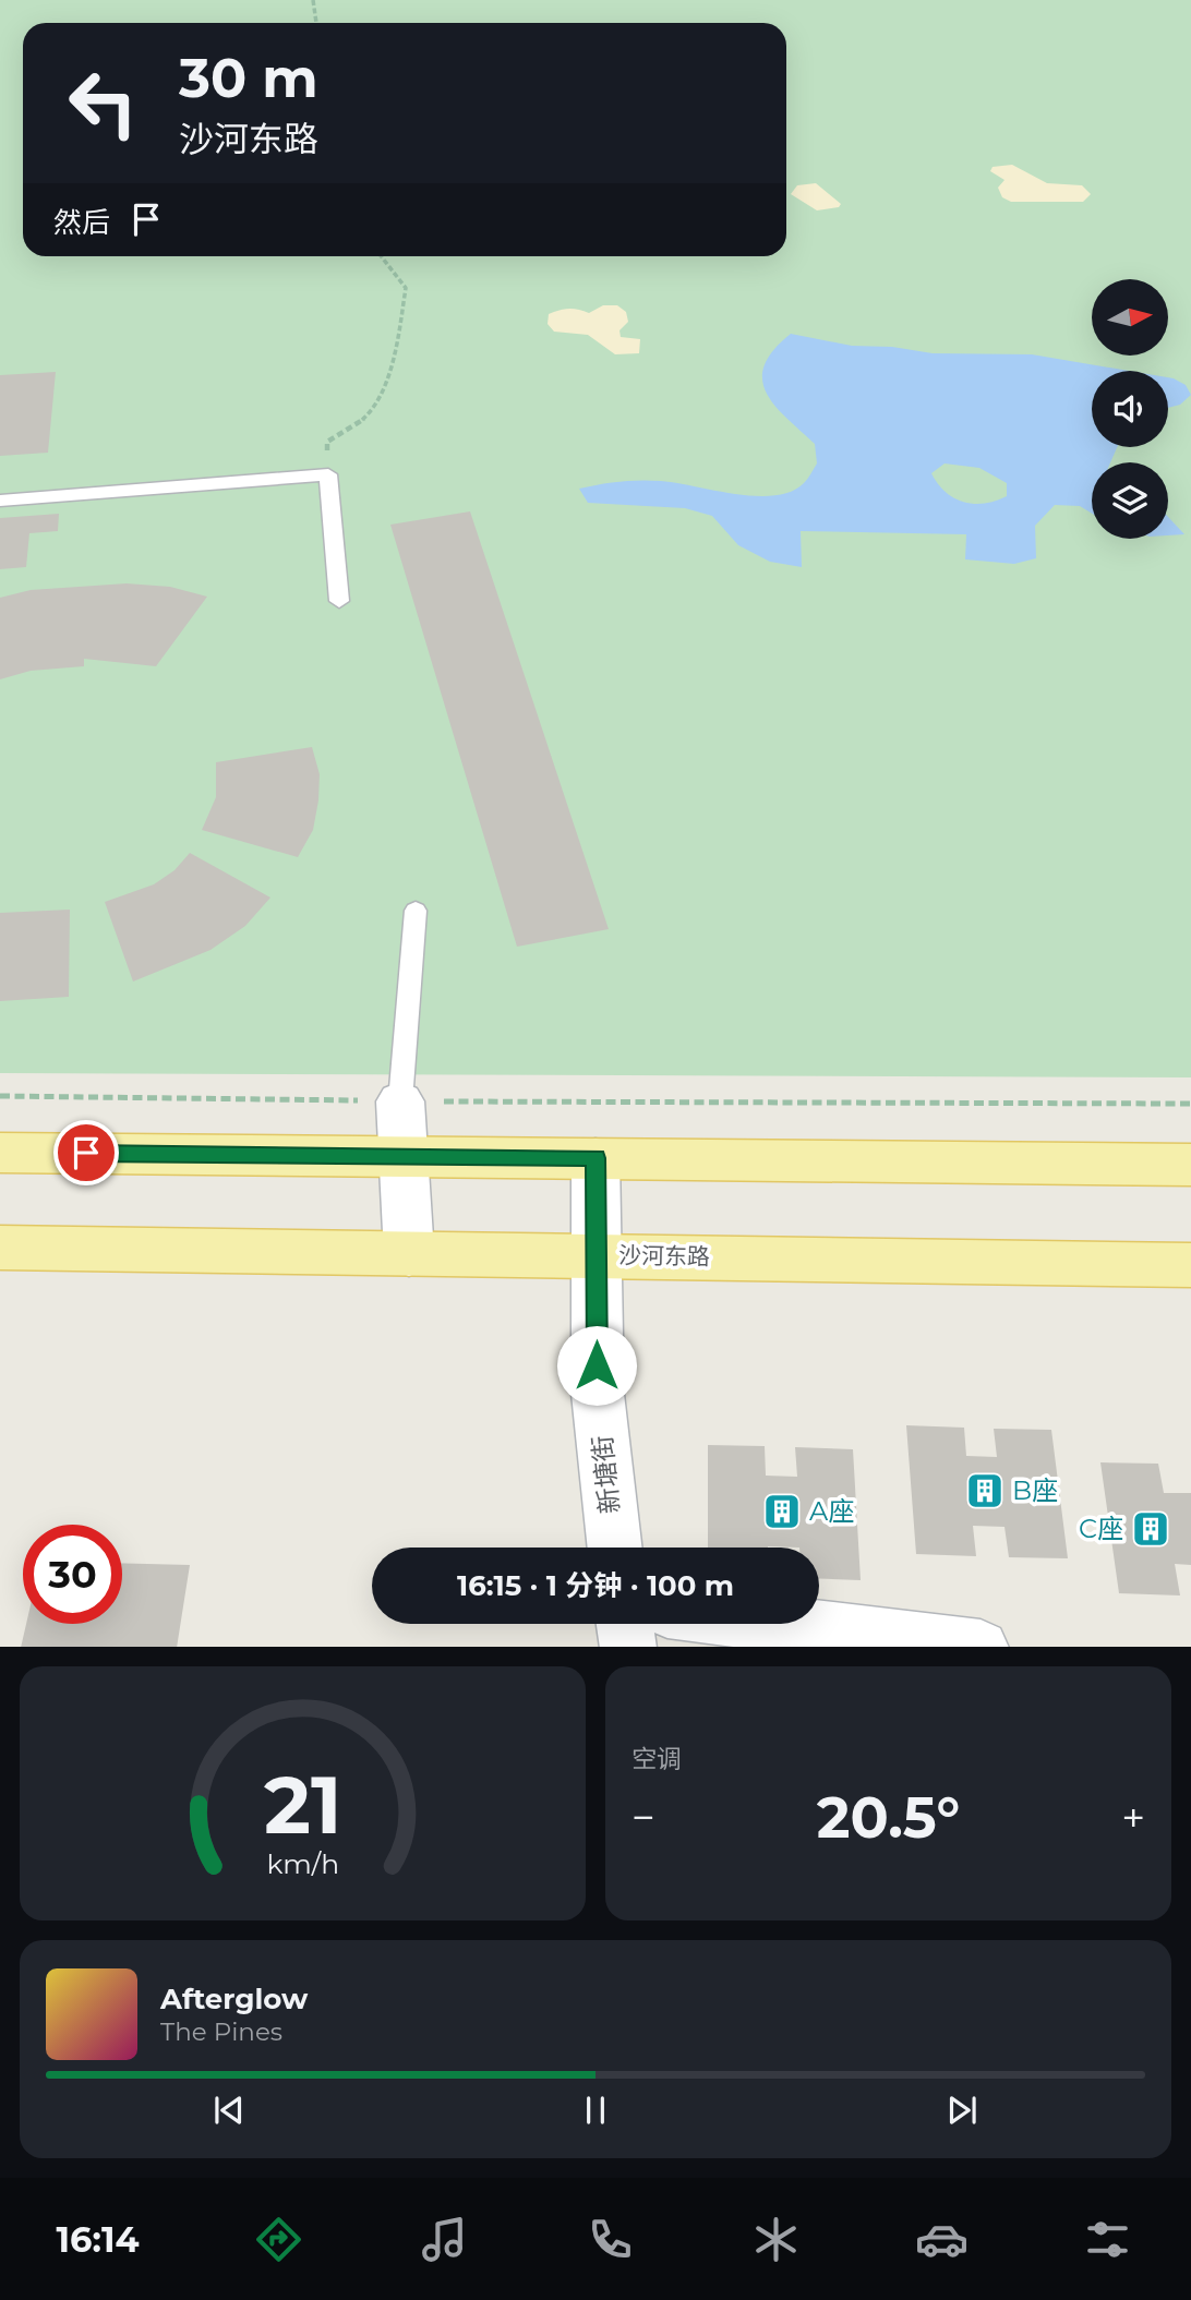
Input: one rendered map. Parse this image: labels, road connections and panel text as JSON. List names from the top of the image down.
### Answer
{
  "streets": {
    "main road": ["沙河东路"],
    "street": ["新塘街"]
  },
  "crossings": [
    ["沙河东路", "新塘街"]
  ],
  "places": {
    "building": ["B座", "A座", "C座"]
  },
  "north": "right",
  "page": {
    "turn": ["30 m", "沙河东路"],
    "then": "然后",
    "limit": "30",
    "trip": "16:15 · 1 分钟 · 100 m",
    "tile": "空调",
    "heat": ["−", "20.5°", "+"],
    "song": ["Afterglow", "The Pines"],
    "tabs": "16:14",
    "gauge": ["21", "km/h"]
  }
}
